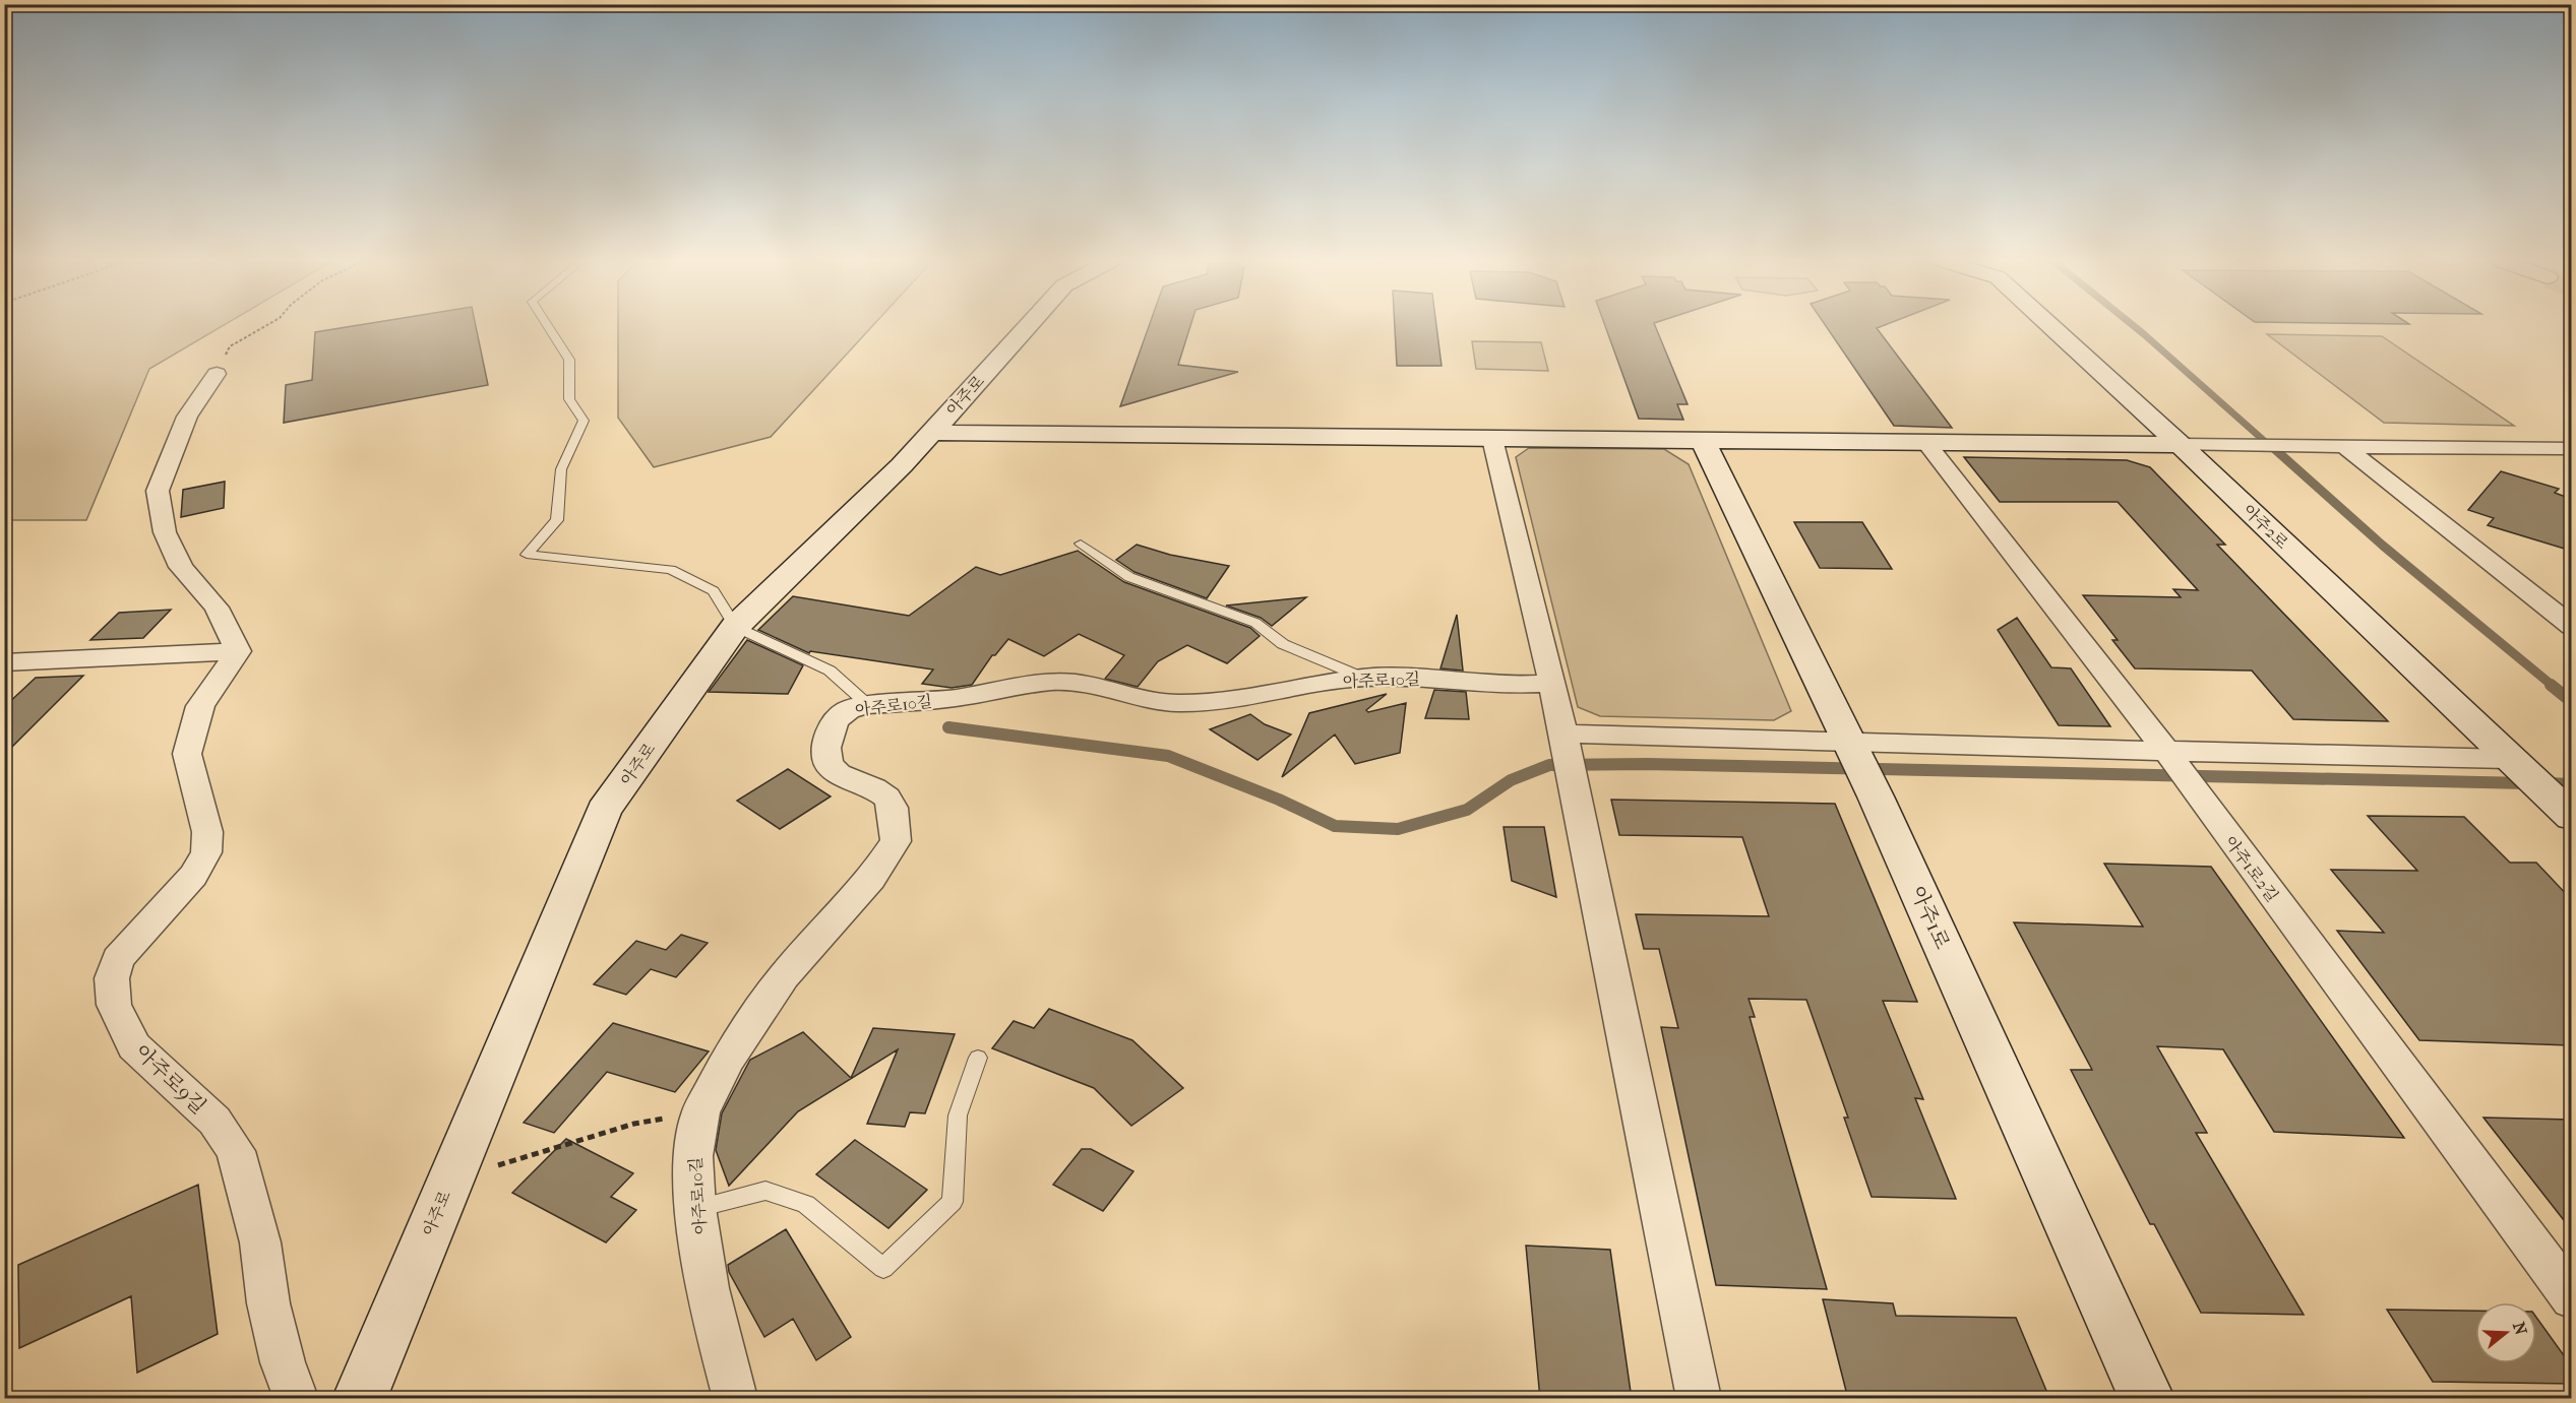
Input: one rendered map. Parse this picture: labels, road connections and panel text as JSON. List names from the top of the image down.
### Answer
{
  "streets": {
    "street": [
      "아주로",
      "아주2로",
      "아주로10길",
      "아주1로2길",
      "아주1로",
      "아주로9길"
    ]
  },
  "north": "right"
}
